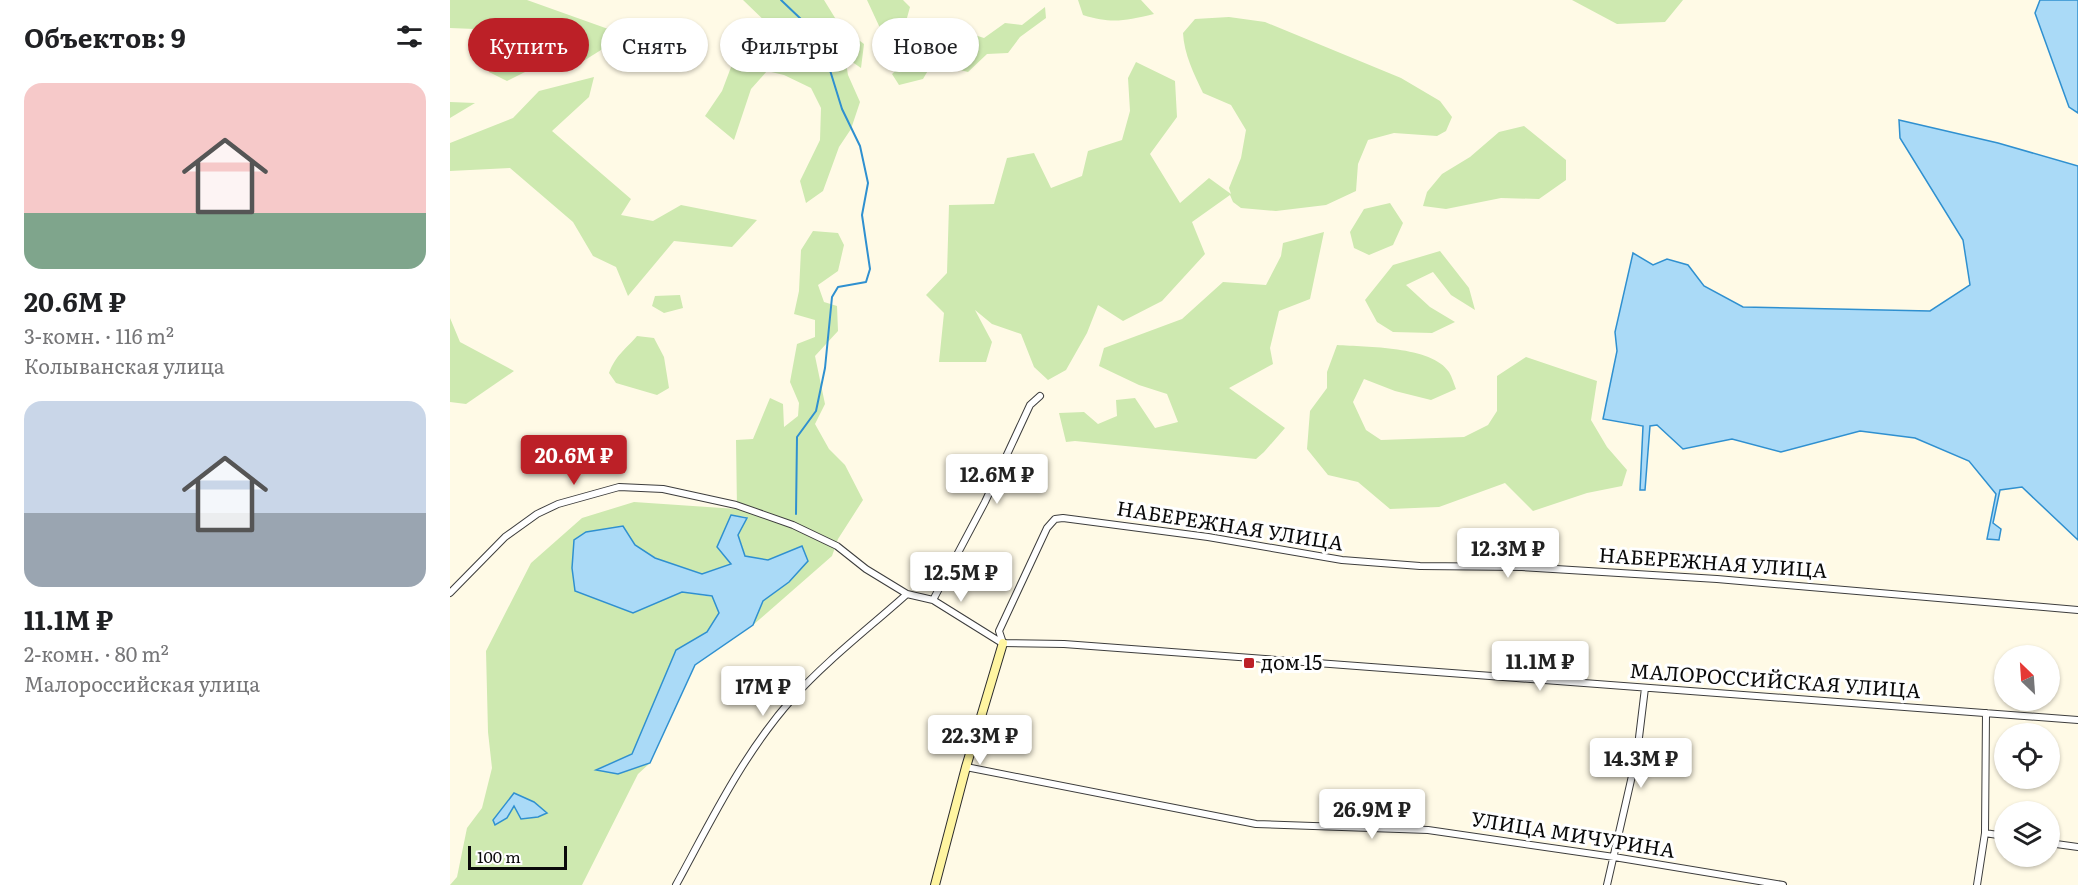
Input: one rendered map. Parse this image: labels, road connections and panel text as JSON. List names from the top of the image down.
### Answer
{
  "streets": {
    "street": ["НАБЕРЕЖНАЯ УЛИЦА", "МАЛОРОССИЙСКАЯ УЛИЦА", "УЛИЦА МИЧУРИНА"]
  },
  "crossings": [
    ["НАБЕРЕЖНАЯ УЛИЦА", "МАЛОРОССИЙСКАЯ УЛИЦА"]
  ],
  "places": {
    "transit": ["дом 15"]
  },
  "scale_bar": "100 m",
  "north": "top left",
  "page": {
    "heading": "Объектов: 9",
    "chip": [
      "Купить",
      "Снять",
      "Фильтры",
      "Новое"
    ],
    "list": [
      {
        "name": "20.6M ₽",
        "note": "3-комн. · 116 m² · Колыванская улица"
      },
      {
        "name": "11.1M ₽",
        "note": "2-комн. · 80 m² · Малороссийская улица"
      }
    ],
    "price": [
      "20.6M ₽",
      "12.6M ₽",
      "12.3M ₽",
      "12.5M ₽",
      "11.1M ₽",
      "17M ₽",
      "22.3M ₽",
      "14.3M ₽",
      "26.9M ₽"
    ],
    "scale": "100 m"
  }
}
